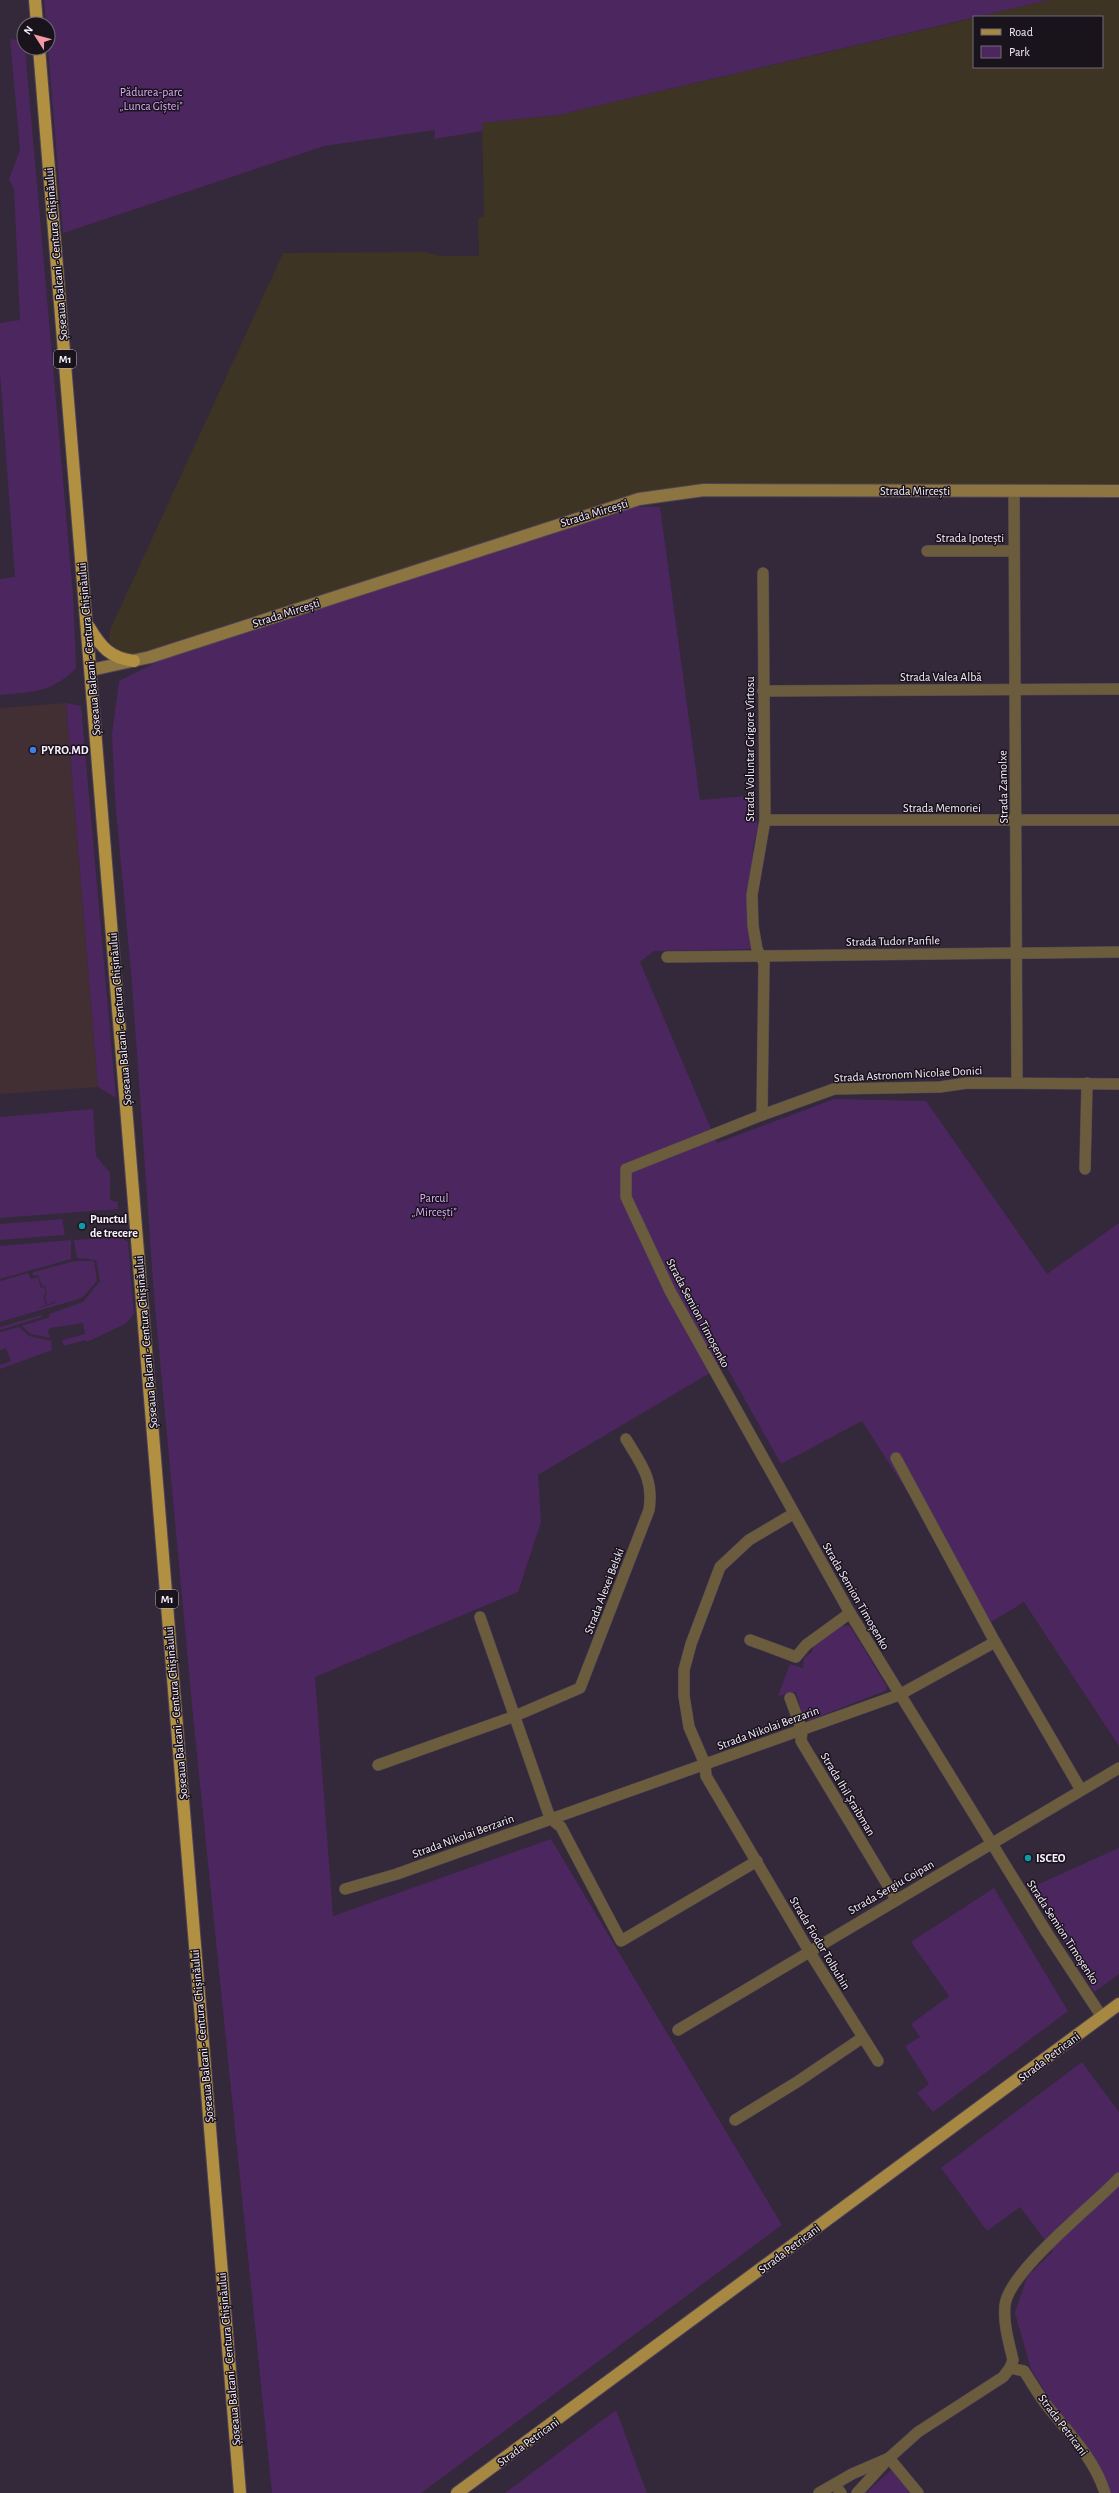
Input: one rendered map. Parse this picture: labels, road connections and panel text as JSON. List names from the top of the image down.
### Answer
{
  "streets": {
    "highway": ["Șoseaua Balcani - Centura Chișinăului", "M1"],
    "main road": ["Strada Mircești", "Strada Petricani"],
    "street": [
      "Strada Ipotești",
      "Strada Valea Albă",
      "Strada Voluntar Grigore Vîrtosu",
      "Strada Zamolxe",
      "Strada Memoriei",
      "Strada Tudor Panfile",
      "Strada Astronom Nicolae Donici",
      "Strada Semion Timoșenko",
      "Strada Alexei Belski",
      "Strada Nikolai Berzarin",
      "Strada Ihil Șraibman",
      "Strada Sergiu Coipan",
      "Strada Fiodor Tolbuhin"
    ]
  },
  "crossings": [
    ["Șoseaua Balcani - Centura Chișinăului", "Strada Mircești"],
    ["Strada Mircești", "Strada Zamolxe"],
    ["Strada Ipotești", "Strada Zamolxe"],
    ["Strada Valea Albă", "Strada Voluntar Grigore Vîrtosu"],
    ["Strada Valea Albă", "Strada Zamolxe"],
    ["Strada Voluntar Grigore Vîrtosu", "Strada Memoriei"],
    ["Strada Voluntar Grigore Vîrtosu", "Strada Tudor Panfile"],
    ["Strada Voluntar Grigore Vîrtosu", "Strada Astronom Nicolae Donici"],
    ["Strada Zamolxe", "Strada Memoriei"],
    ["Strada Zamolxe", "Strada Tudor Panfile"],
    ["Strada Zamolxe", "Strada Astronom Nicolae Donici"],
    ["Strada Astronom Nicolae Donici", "Strada Semion Timoșenko"],
    ["Strada Semion Timoșenko", "Strada Nikolai Berzarin"],
    ["Strada Semion Timoșenko", "Strada Sergiu Coipan"],
    ["Strada Semion Timoșenko", "Strada Fiodor Tolbuhin"],
    ["Strada Semion Timoșenko", "Strada Petricani"],
    ["Strada Nikolai Berzarin", "Strada Ihil Șraibman"],
    ["Strada Nikolai Berzarin", "Strada Fiodor Tolbuhin"],
    ["Strada Ihil Șraibman", "Strada Sergiu Coipan"],
    ["Strada Sergiu Coipan", "Strada Fiodor Tolbuhin"]
  ],
  "parks": ["Pădurea-parc „Lunca Gîștei”", "Parcul „Mircești”"],
  "places": ["PYRO.MD", "Punctul de trecere", "ISCEO"],
  "legend": ["Road", "Park"],
  "north": "top left"
}
